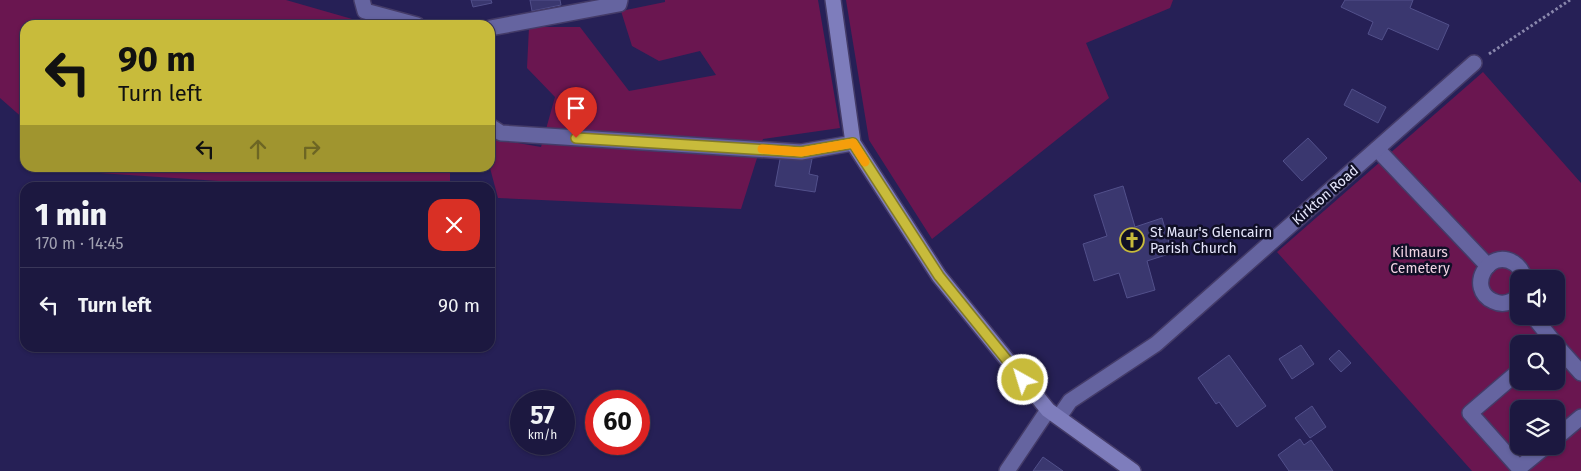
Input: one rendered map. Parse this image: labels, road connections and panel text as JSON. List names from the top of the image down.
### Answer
{
  "streets": {
    "street": ["Kirkton Road"]
  },
  "parks": ["Kilmaurs Cemetery"],
  "places": {
    "church": ["St Maur's Glencairn Parish Church"]
  },
  "page": {
    "turn": ["90 m", "Turn left"],
    "heading": ["1 min", "170 m · 14:45"],
    "list": [
      {
        "name": "Turn left",
        "value": "90 m"
      }
    ],
    "speed": "57 km/h",
    "limit": "60"
  }
}
